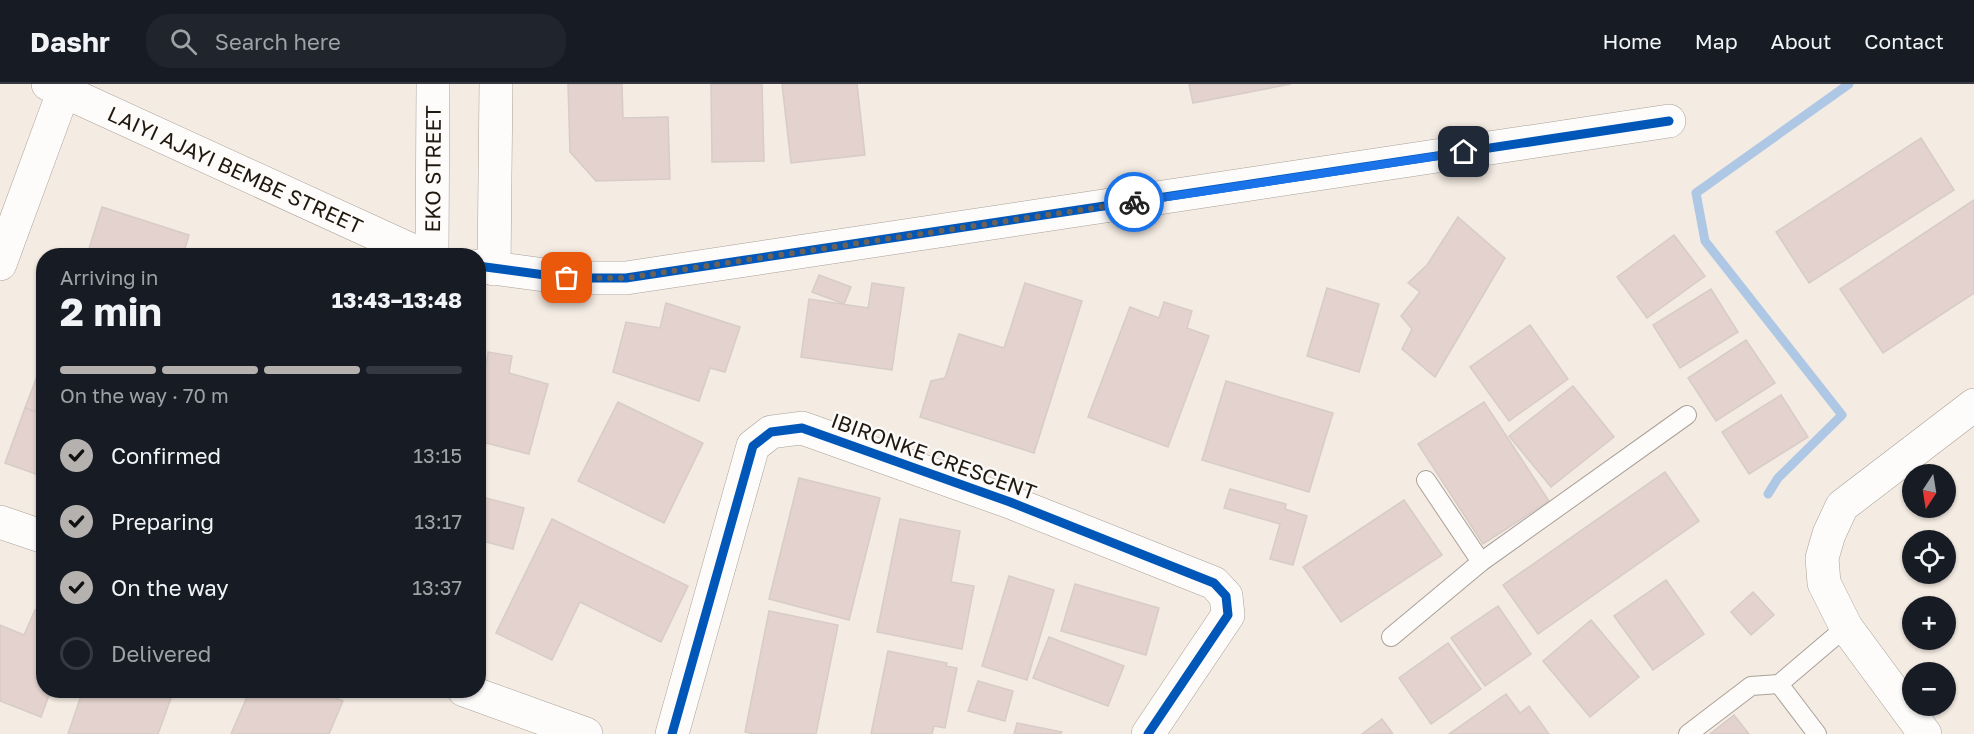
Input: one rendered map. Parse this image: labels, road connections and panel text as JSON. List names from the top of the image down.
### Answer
{
  "streets": {
    "street": ["LAIYI AJAYI BEMBE STREET", "EKO STREET", "IBIRONKE CRESCENT"]
  },
  "north": "bottom",
  "page": {
    "header": "Dashr",
    "search": "Search here",
    "nav": [
      "Home",
      "Map",
      "About",
      "Contact"
    ],
    "heading": ["2 min", "Arriving in", "13:43–13:48"],
    "bar": "On the way · 70 m",
    "list": [
      ["Confirmed", "13:15"],
      ["Preparing", "13:17"],
      ["On the way", "13:37"],
      "Delivered"
    ],
    "map_buttons": ["+", "−"]
  }
}
